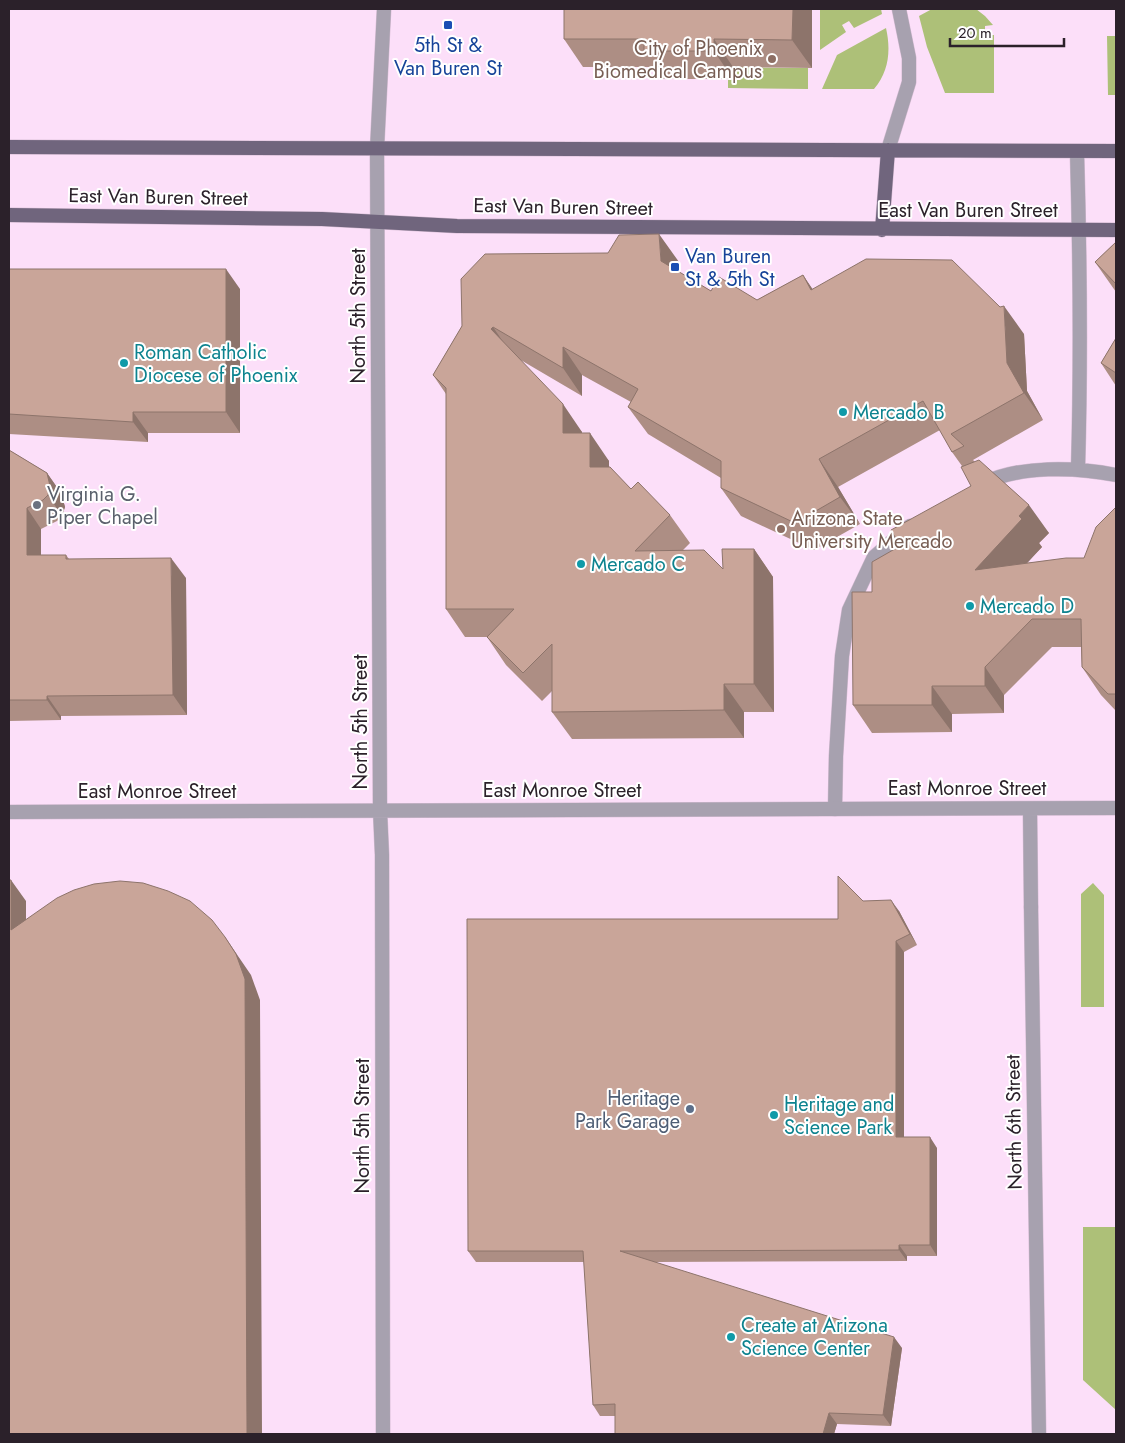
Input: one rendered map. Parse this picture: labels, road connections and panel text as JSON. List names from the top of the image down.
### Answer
{
  "streets": {
    "main road": ["East Van Buren Street"],
    "street": ["North 5th Street", "East Monroe Street", "North 6th Street"]
  },
  "crossings": [
    ["East Van Buren Street", "North 5th Street"],
    ["North 5th Street", "East Monroe Street"],
    ["East Monroe Street", "North 6th Street"]
  ],
  "places": {
    "transit": ["5th St & Van Buren St", "Van Buren St & 5th St"],
    "other": [
      "City of Phoenix Biomedical Campus",
      "Roman Catholic Diocese of Phoenix",
      "Mercado B",
      "Virginia G. Piper Chapel",
      "Arizona State University Mercado",
      "Mercado C",
      "Mercado D",
      "Heritage Park Garage",
      "Heritage and Science Park",
      "Create at Arizona Science Center"
    ]
  },
  "scale_bar": "20 m"
}
